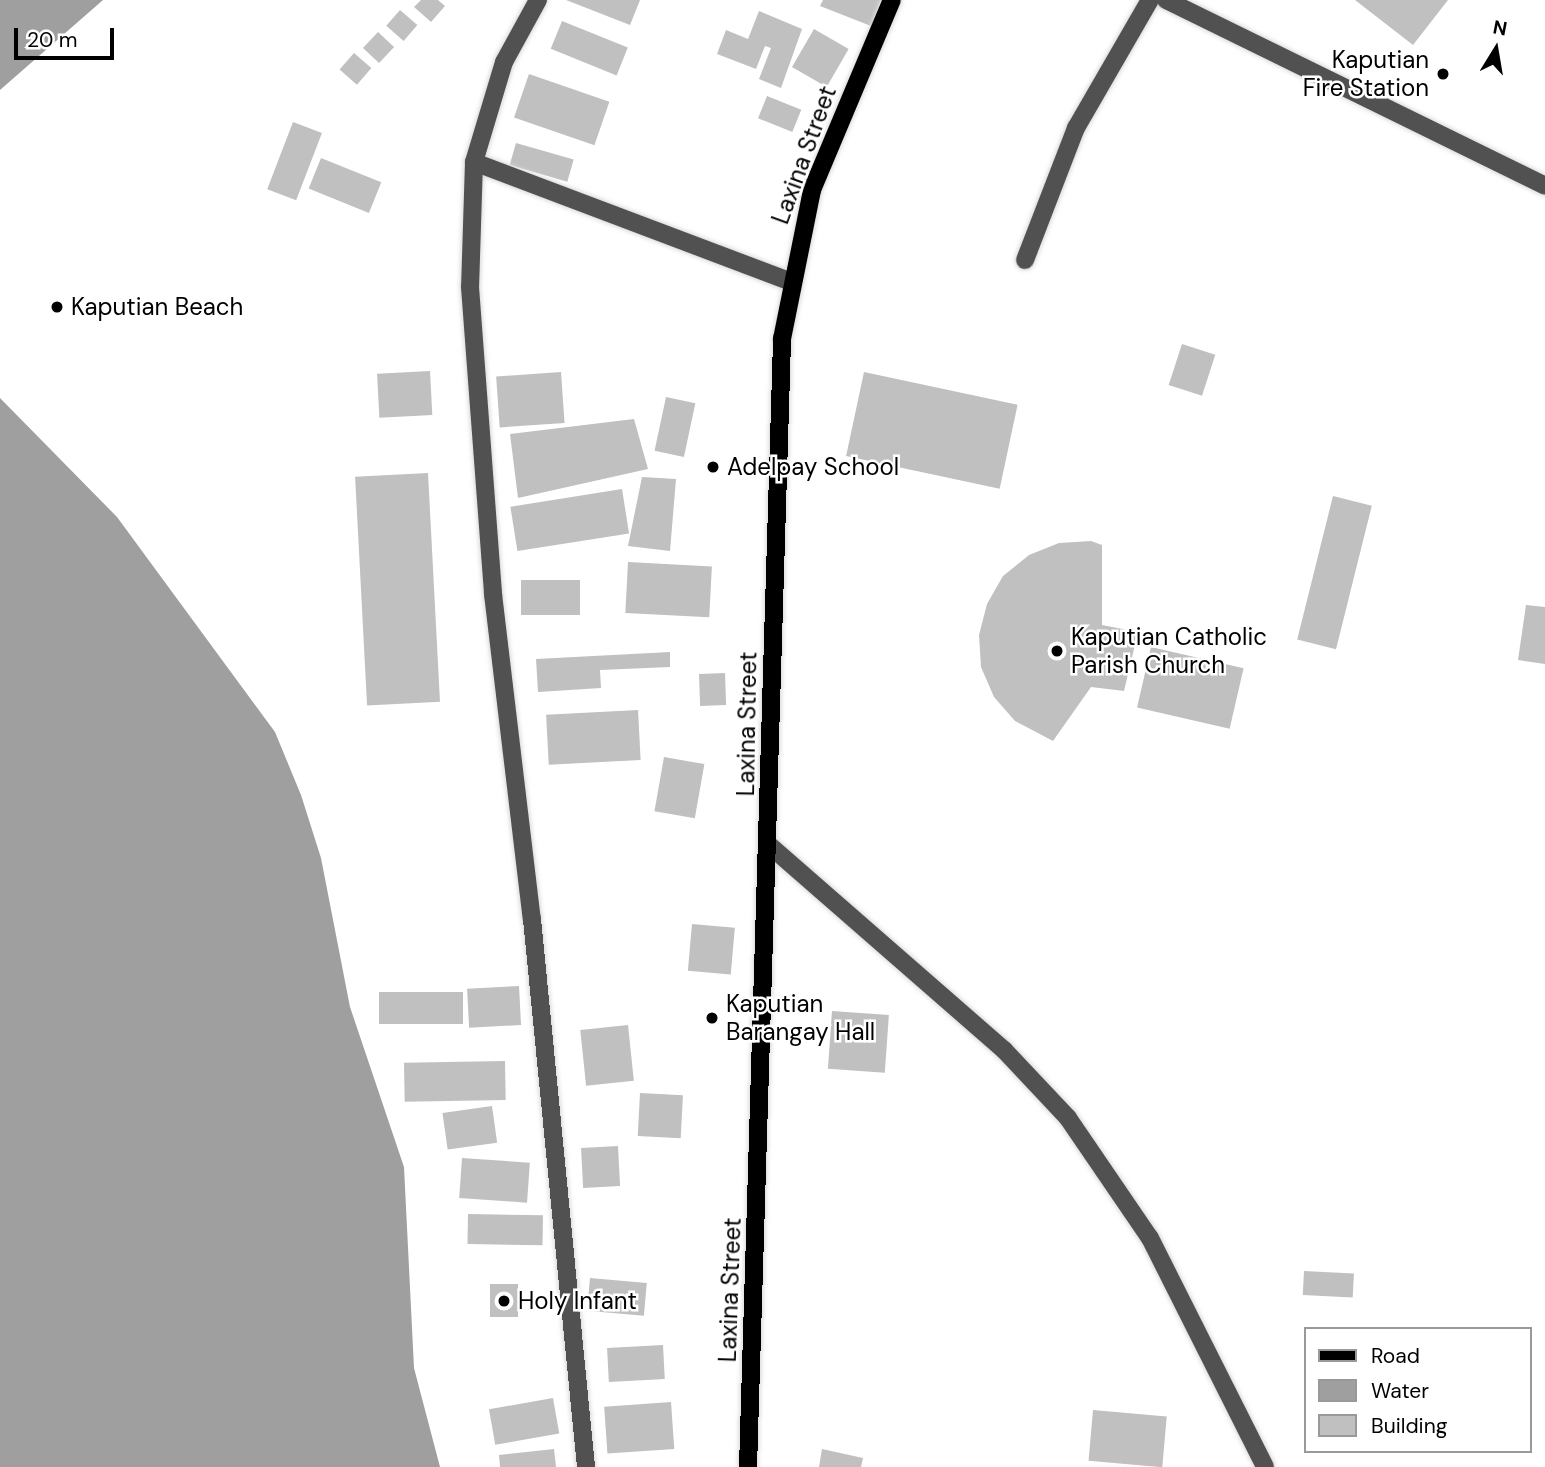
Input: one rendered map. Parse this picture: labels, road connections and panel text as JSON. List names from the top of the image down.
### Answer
{
  "streets": {
    "main road": ["Laxina Street"]
  },
  "places": [
    "Kaputian Fire Station",
    "Kaputian Beach",
    "Adelpay School",
    "Kaputian Catholic Parish Church",
    "Kaputian Barangay Hall",
    "Holy Infant"
  ],
  "legend": ["Road", "Water", "Building"],
  "scale_bar": "20 m",
  "north": "top"
}
